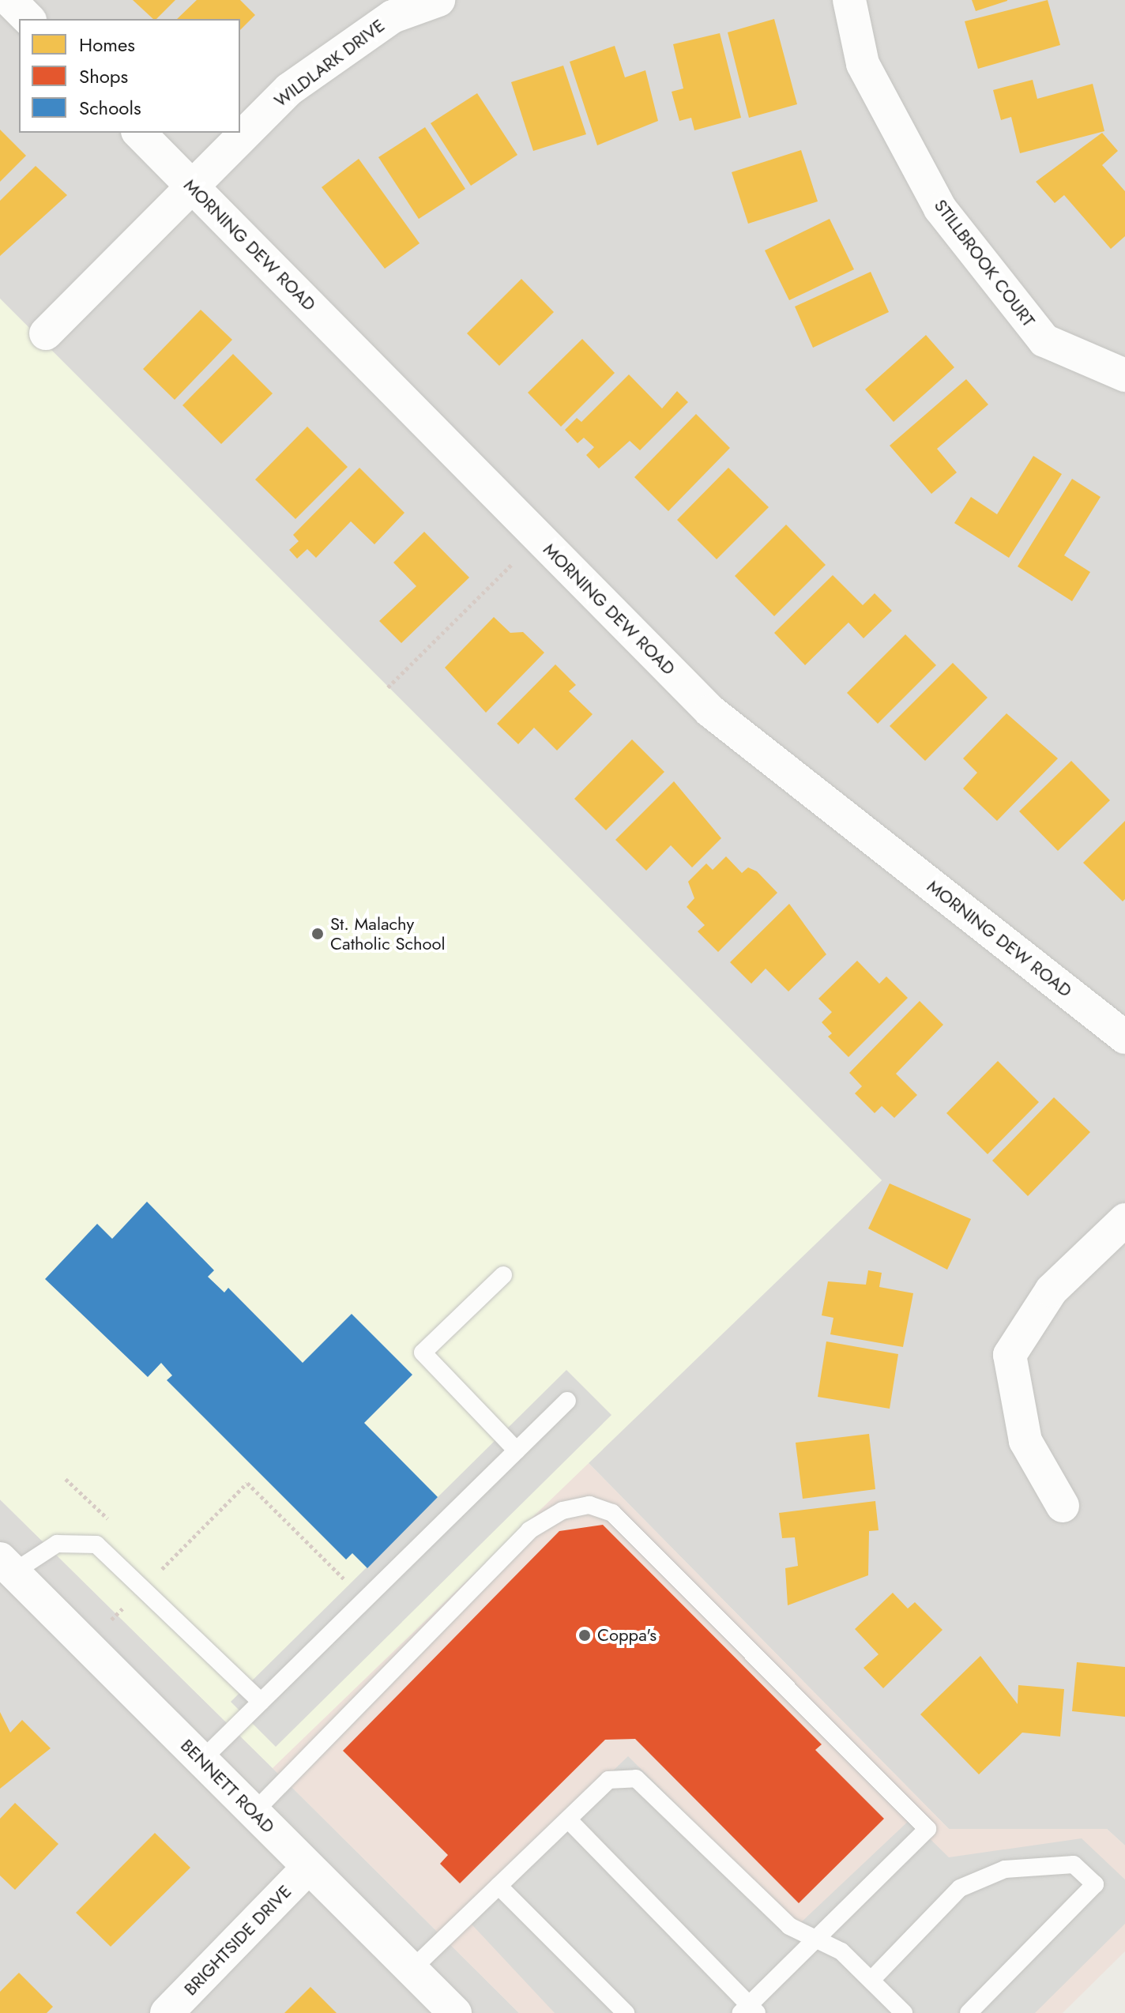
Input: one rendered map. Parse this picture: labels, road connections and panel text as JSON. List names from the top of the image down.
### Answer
{
  "streets": {
    "street": [
      "WILDLARK DRIVE",
      "MORNING DEW ROAD",
      "STILLBROOK COURT",
      "BENNETT ROAD",
      "BRIGHTSIDE DRIVE"
    ]
  },
  "crossings": [
    ["WILDLARK DRIVE", "MORNING DEW ROAD"],
    ["BENNETT ROAD", "BRIGHTSIDE DRIVE"]
  ],
  "places": ["St. Malachy Catholic School", "Coppa's"],
  "legend": ["Homes", "Shops", "Schools"]
}
